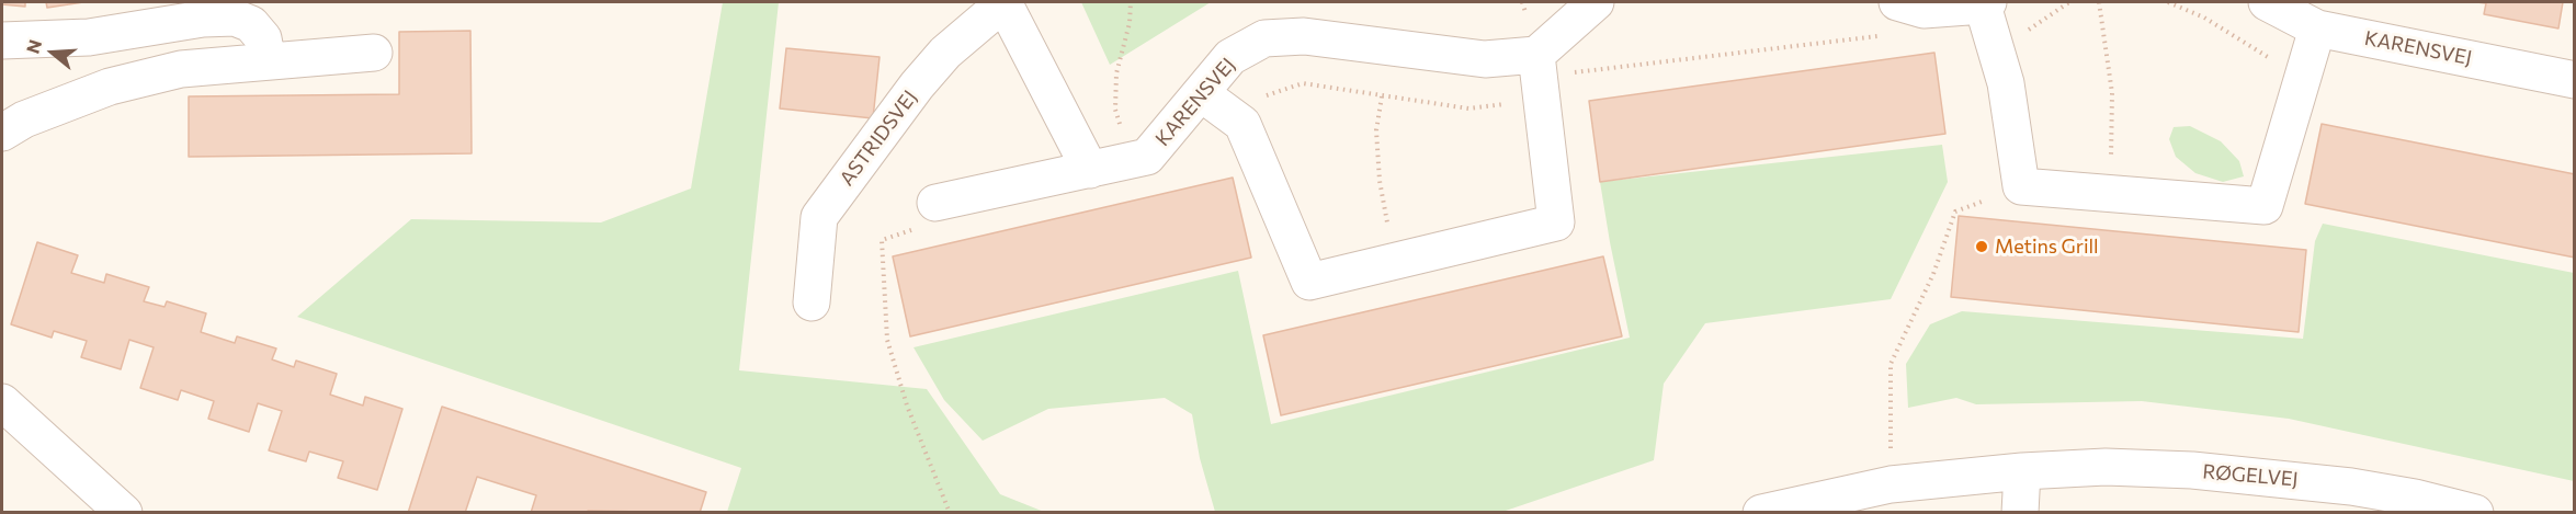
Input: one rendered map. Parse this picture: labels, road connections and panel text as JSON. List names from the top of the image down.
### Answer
{
  "streets": {
    "street": ["KARENSVEJ", "ASTRIDSVEJ", "RØGELVEJ"]
  },
  "crossings": [
    ["KARENSVEJ", "ASTRIDSVEJ"]
  ],
  "places": ["Metins Grill"],
  "north": "left"
}
